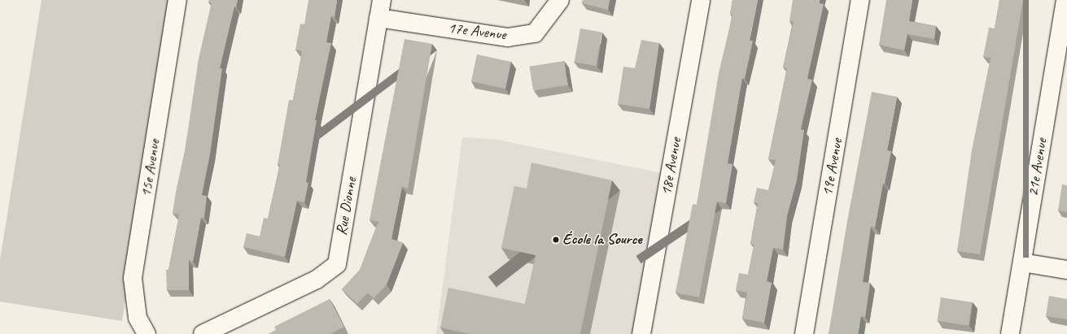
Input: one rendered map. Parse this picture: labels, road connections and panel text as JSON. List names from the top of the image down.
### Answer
{
  "streets": {
    "street": [
      "17e Avenue",
      "18e Avenue",
      "19e Avenue",
      "21e Avenue",
      "15e Avenue",
      "Rue Dionne"
    ]
  },
  "crossings": [
    ["17e Avenue", "Rue Dionne"]
  ],
  "places": ["École la Source"]
}
